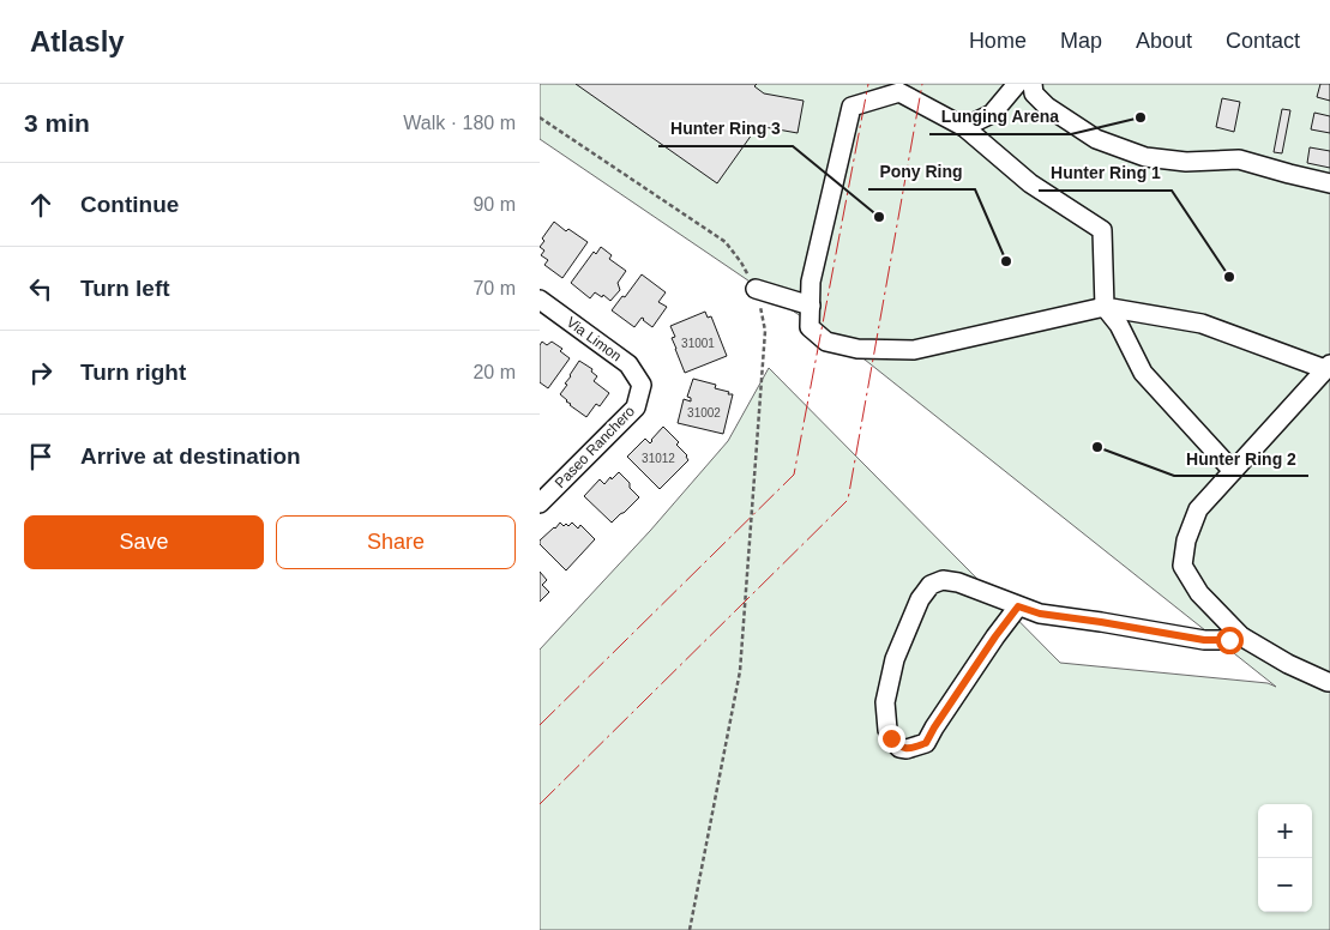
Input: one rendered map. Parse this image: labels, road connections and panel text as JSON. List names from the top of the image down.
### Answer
{
  "streets": {
    "street": ["Via Limon", "Paseo Ranchero"]
  },
  "crossings": [
    ["Via Limon", "Paseo Ranchero"]
  ],
  "places": [
    "Lunging Arena",
    "Hunter Ring 3",
    "Pony Ring",
    "Hunter Ring 1",
    "Hunter Ring 2"
  ],
  "house_numbers": ["31001", "31002", "31012"],
  "page": {
    "header": "Atlasly",
    "nav": [
      "Home",
      "Map",
      "About",
      "Contact"
    ],
    "heading": ["3 min", "Walk · 180 m"],
    "list": [
      ["Continue", "90 m"],
      ["Turn left", "70 m"],
      ["Turn right", "20 m"],
      "Arrive at destination"
    ],
    "buttons": ["Save", "Share"],
    "map_buttons": ["+", "−"]
  }
}
